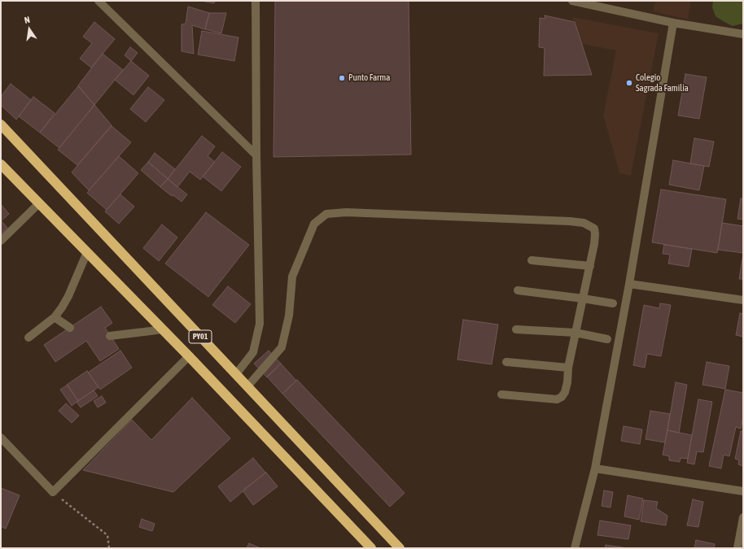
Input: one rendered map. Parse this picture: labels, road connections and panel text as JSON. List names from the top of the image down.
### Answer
{
  "streets": {
    "highway": ["PY01"]
  },
  "places": ["Punto Farma", "Colegio Sagrada Familia"],
  "north": "top"
}
